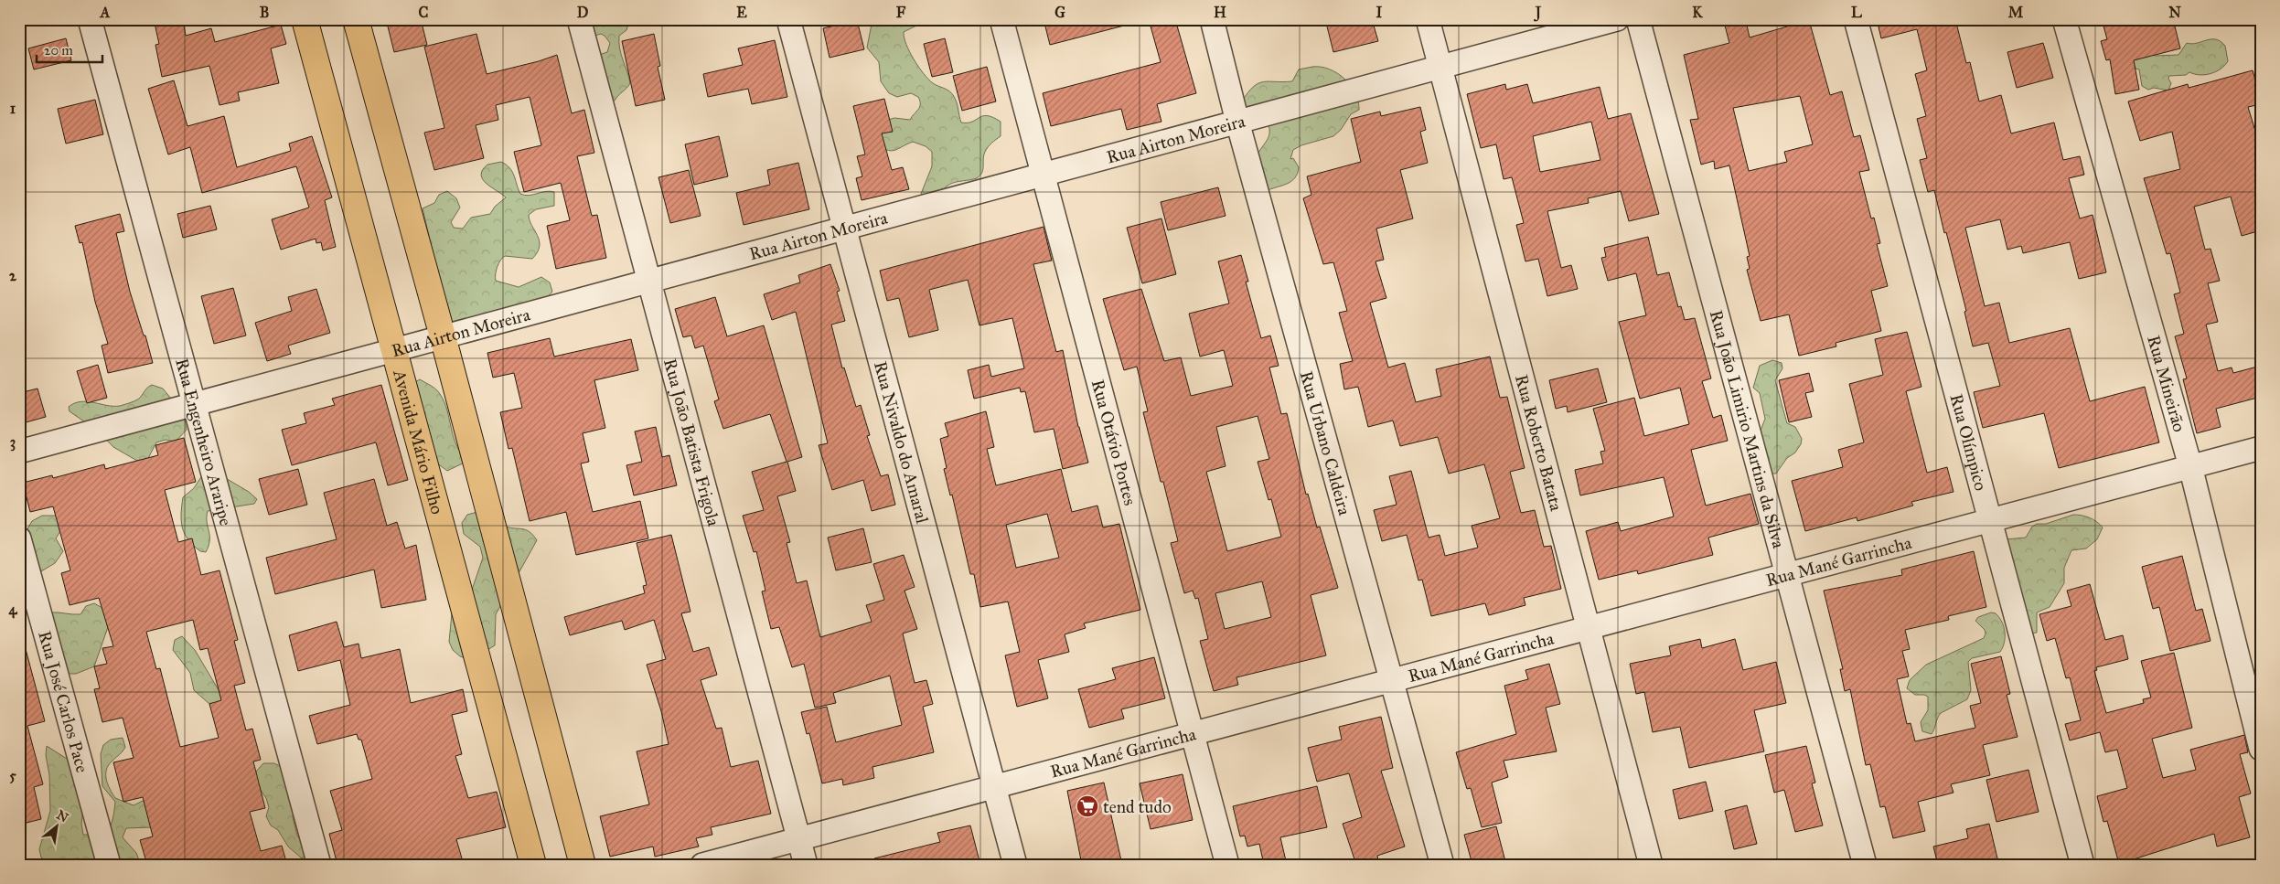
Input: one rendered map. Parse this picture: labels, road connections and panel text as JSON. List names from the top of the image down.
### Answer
{
  "streets": {
    "main road": ["Avenida Mário Filho"],
    "street": [
      "Rua Airton Moreira",
      "Rua Mineirão",
      "Rua João Limirio Martins da Silva",
      "Rua Engenheiro Araripe",
      "Rua João Batista Frigola",
      "Rua Nivaldo do Amaral",
      "Rua Otávio Portes",
      "Rua Urbano Caldeira",
      "Rua Roberto Batata",
      "Rua Olímpico",
      "Rua Mané Garrincha",
      "Rua José Carlos Pace"
    ]
  },
  "crossings": [
    ["Rua Airton Moreira", "Rua Engenheiro Araripe"],
    ["Rua Airton Moreira", "Avenida Mário Filho"],
    ["Rua Airton Moreira", "Rua João Batista Frigola"],
    ["Rua Airton Moreira", "Rua Nivaldo do Amaral"],
    ["Rua Airton Moreira", "Rua Otávio Portes"],
    ["Rua Airton Moreira", "Rua Urbano Caldeira"],
    ["Rua Airton Moreira", "Rua Roberto Batata"],
    ["Rua Mineirão", "Rua Mané Garrincha"],
    ["Rua João Limirio Martins da Silva", "Rua Mané Garrincha"],
    ["Rua João Batista Frigola", "Rua Mané Garrincha"],
    ["Rua Nivaldo do Amaral", "Rua Mané Garrincha"],
    ["Rua Otávio Portes", "Rua Mané Garrincha"],
    ["Rua Urbano Caldeira", "Rua Mané Garrincha"],
    ["Rua Roberto Batata", "Rua Mané Garrincha"],
    ["Rua Olímpico", "Rua Mané Garrincha"]
  ],
  "places": {
    "supermarket": ["tend tudo"]
  },
  "scale_bar": "20 m",
  "north": "top right",
  "grid": {
    "columns": [
      "A",
      "B",
      "C",
      "D",
      "E",
      "F",
      "G",
      "H",
      "I",
      "J",
      "K",
      "L",
      "M",
      "N"
    ],
    "rows": [
      "1",
      "2",
      "3",
      "4",
      "5"
    ]
  }
}
